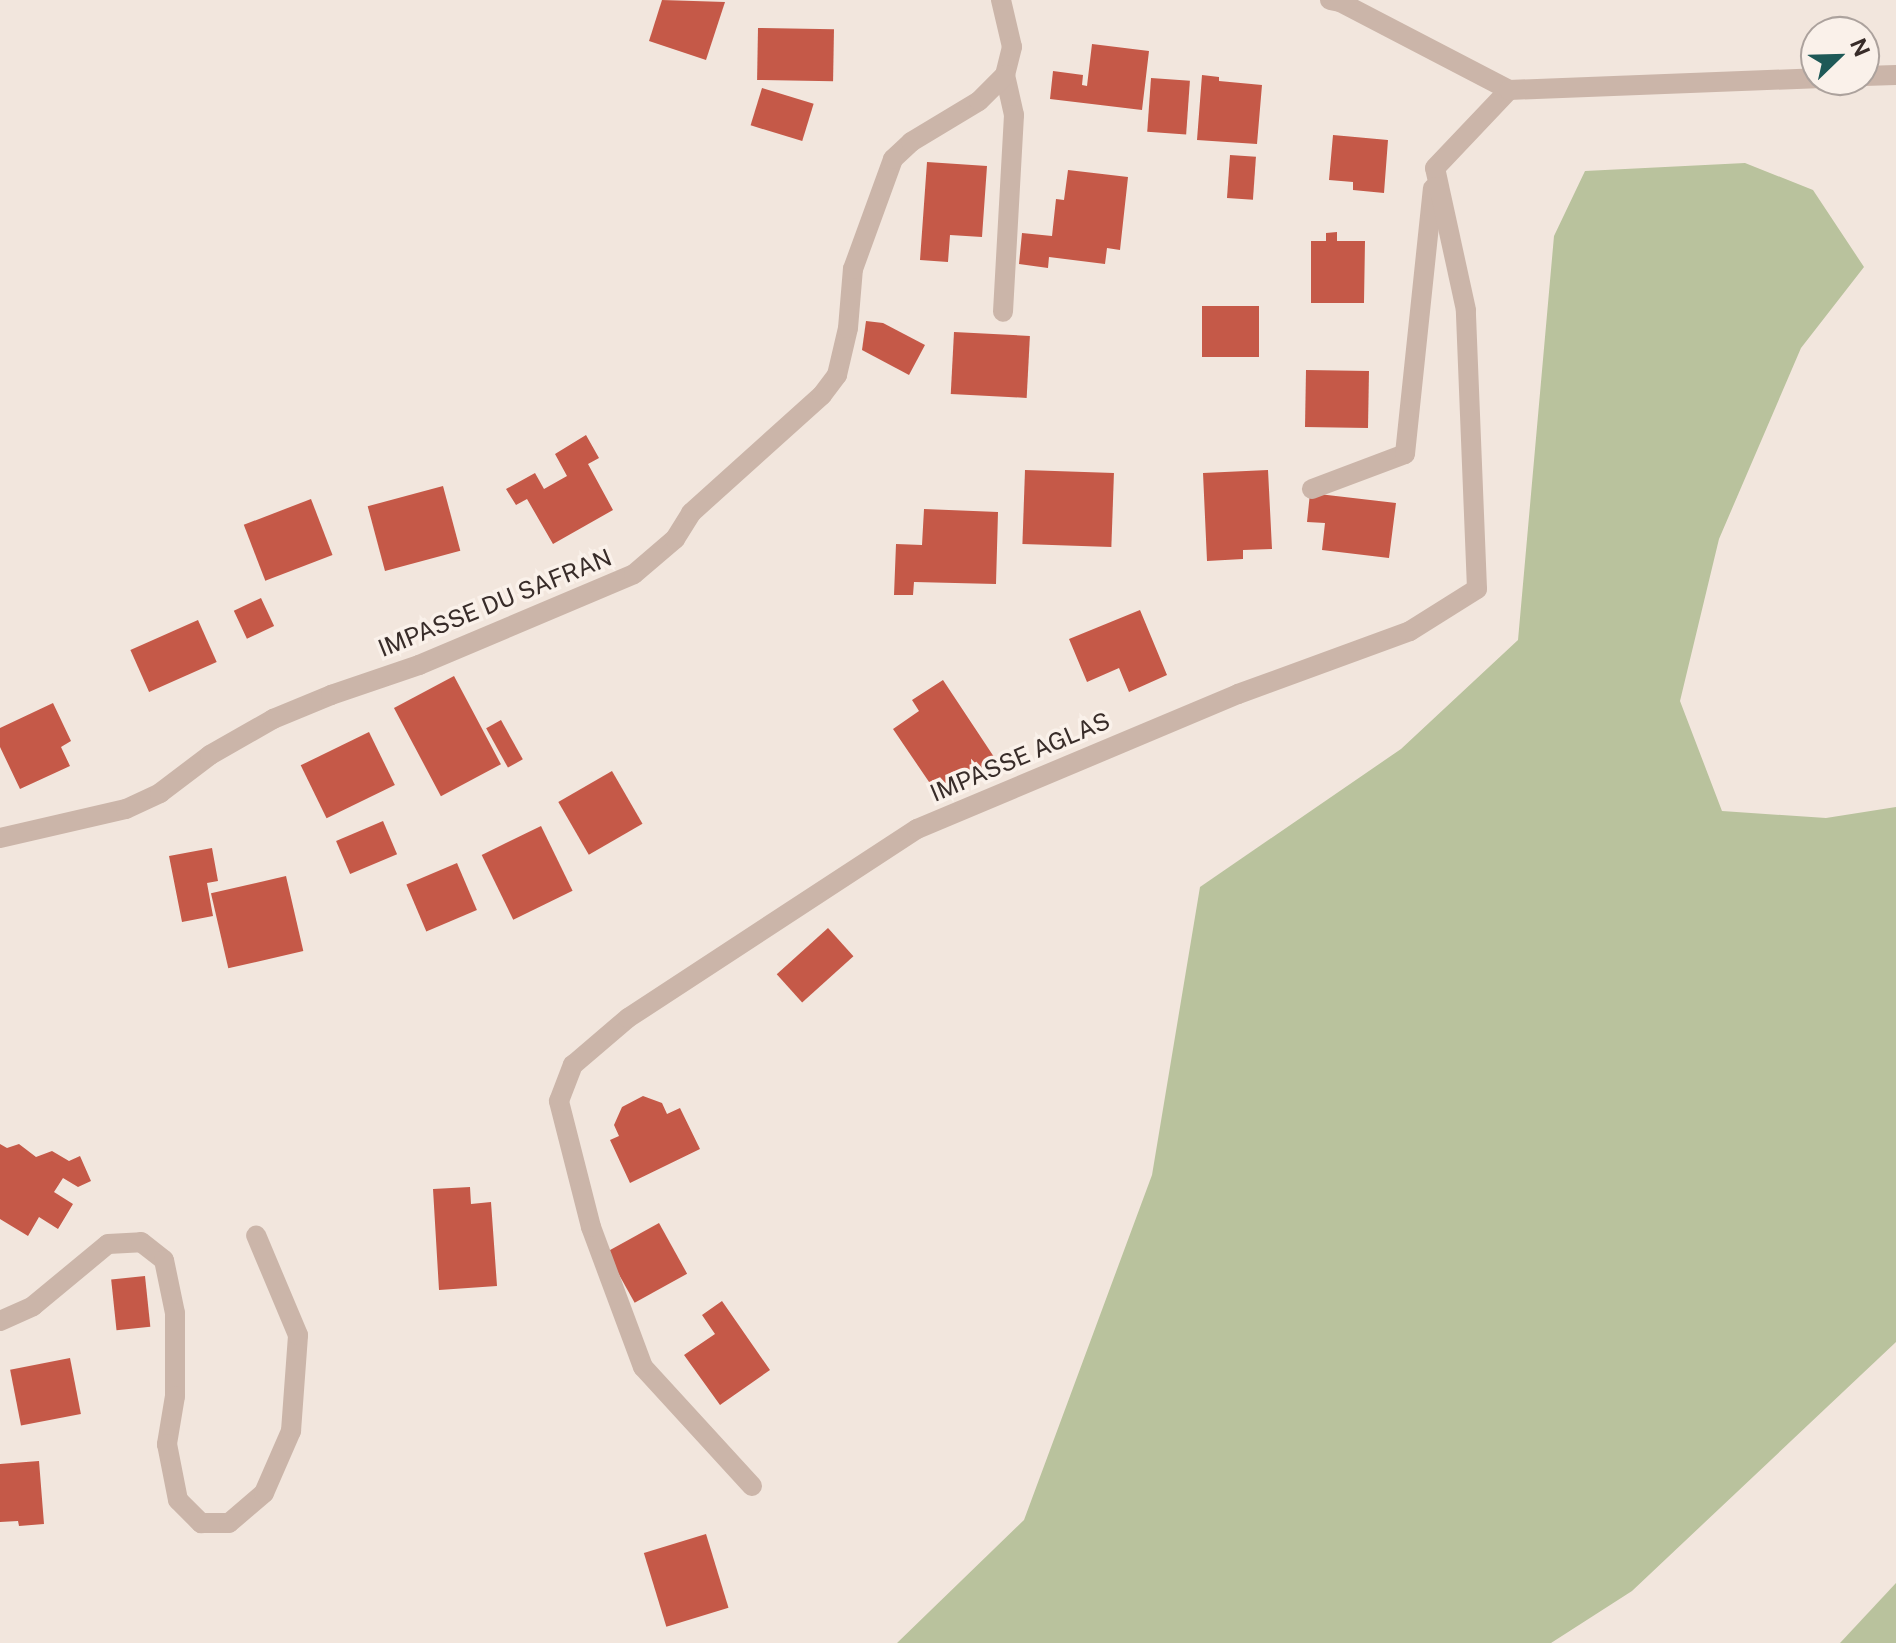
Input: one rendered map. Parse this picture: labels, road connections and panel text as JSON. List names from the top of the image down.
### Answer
{
  "streets": {
    "street": ["IMPASSE DU SAFRAN", "IMPASSE AGLAS"]
  },
  "north": "top right"
}
